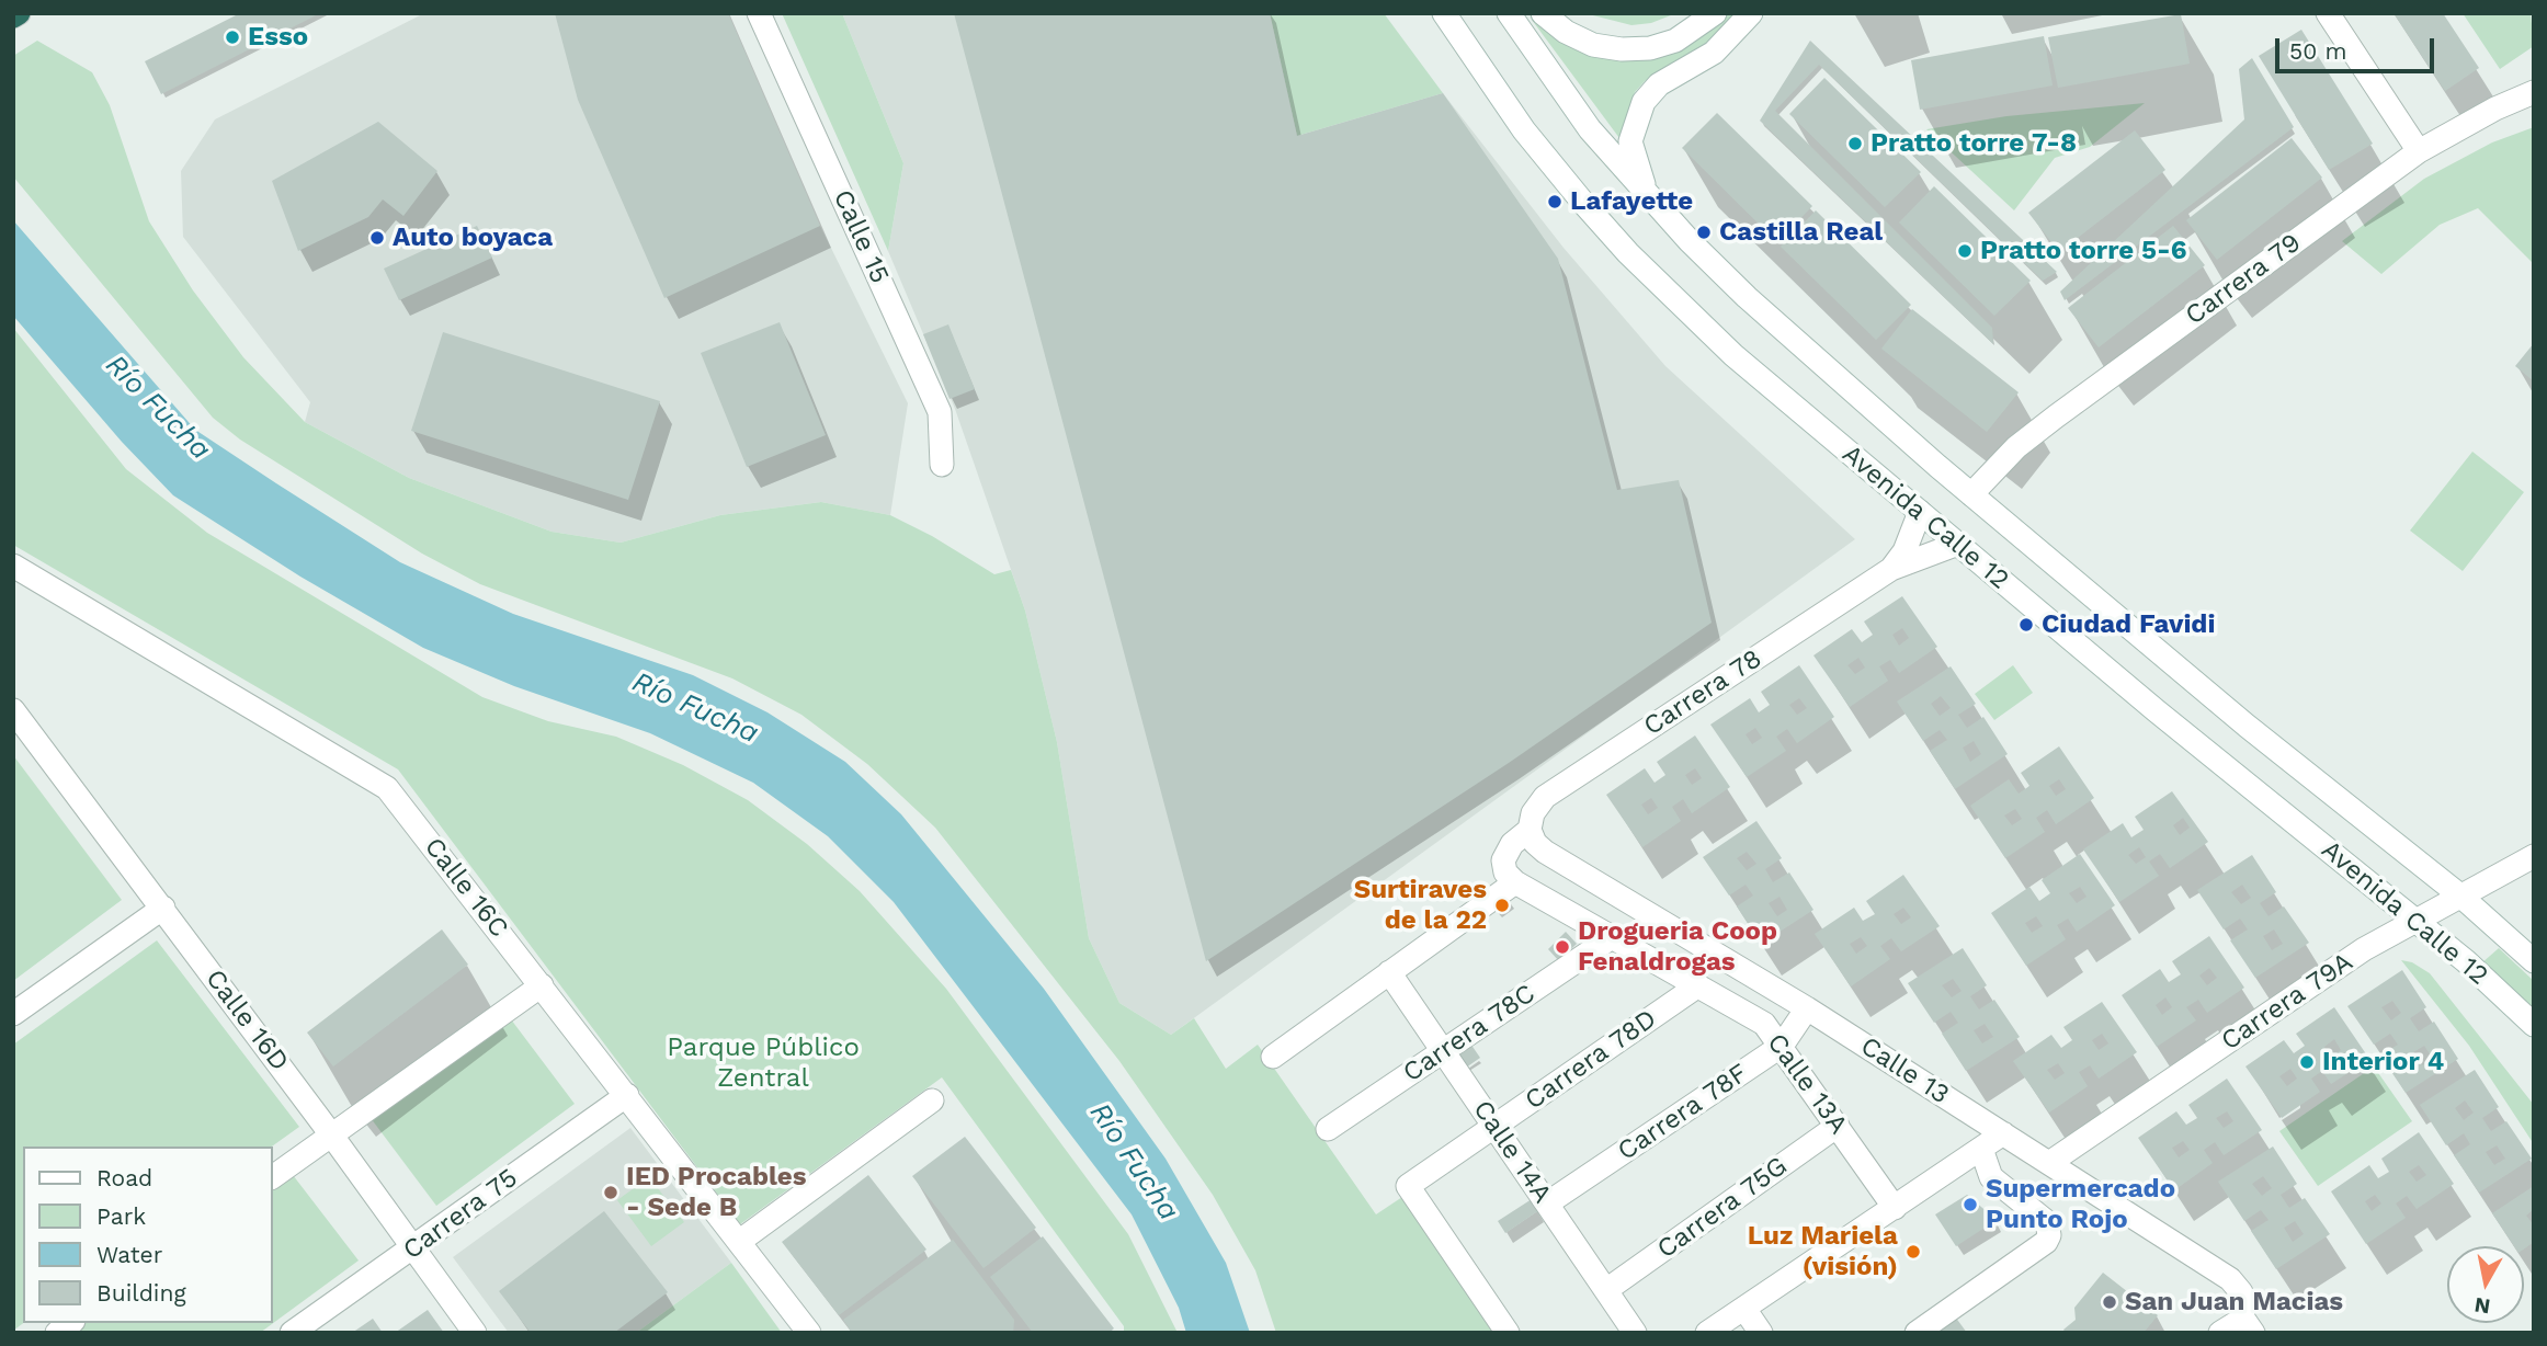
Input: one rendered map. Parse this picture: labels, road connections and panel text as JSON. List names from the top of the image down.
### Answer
{
  "streets": {
    "street": [
      "Calle 15",
      "Carrera 79",
      "Avenida Calle 12",
      "Carrera 78",
      "Calle 16C",
      "Carrera 79A",
      "Calle 16D",
      "Carrera 78C",
      "Carrera 78D",
      "Calle 13",
      "Calle 13A",
      "Carrera 78F",
      "Calle 14A",
      "Carrera 75G",
      "Carrera 75"
    ]
  },
  "crossings": [
    ["Carrera 79", "Avenida Calle 12"],
    ["Avenida Calle 12", "Carrera 78"],
    ["Avenida Calle 12", "Carrera 79A"],
    ["Carrera 78", "Calle 13"],
    ["Calle 16C", "Carrera 75"],
    ["Carrera 79A", "Calle 13"],
    ["Calle 16D", "Carrera 75"],
    ["Carrera 78C", "Calle 13A"],
    ["Carrera 78C", "Calle 14A"],
    ["Carrera 78D", "Calle 13A"],
    ["Carrera 78D", "Calle 14A"],
    ["Calle 13", "Carrera 78F"],
    ["Calle 13A", "Carrera 78F"],
    ["Calle 13A", "Carrera 75G"],
    ["Carrera 78F", "Calle 14A"],
    ["Calle 14A", "Carrera 75G"]
  ],
  "water": ["Río Fucha"],
  "parks": ["Parque Público Zentral"],
  "places": [
    "Esso",
    "Pratto torre 7-8",
    "Lafayette",
    "Castilla Real",
    "Auto boyaca",
    "Pratto torre 5-6",
    "Ciudad Favidi",
    "Surtiraves de la 22",
    "Drogueria Coop Fenaldrogas",
    "Interior 4",
    "IED Procables - Sede B",
    "Supermercado Punto Rojo",
    "Luz Mariela (visión)",
    "San Juan Macias"
  ],
  "legend": [
    "Road",
    "Park",
    "Water",
    "Building"
  ],
  "scale_bar": "50 m",
  "north": "bottom"
}
